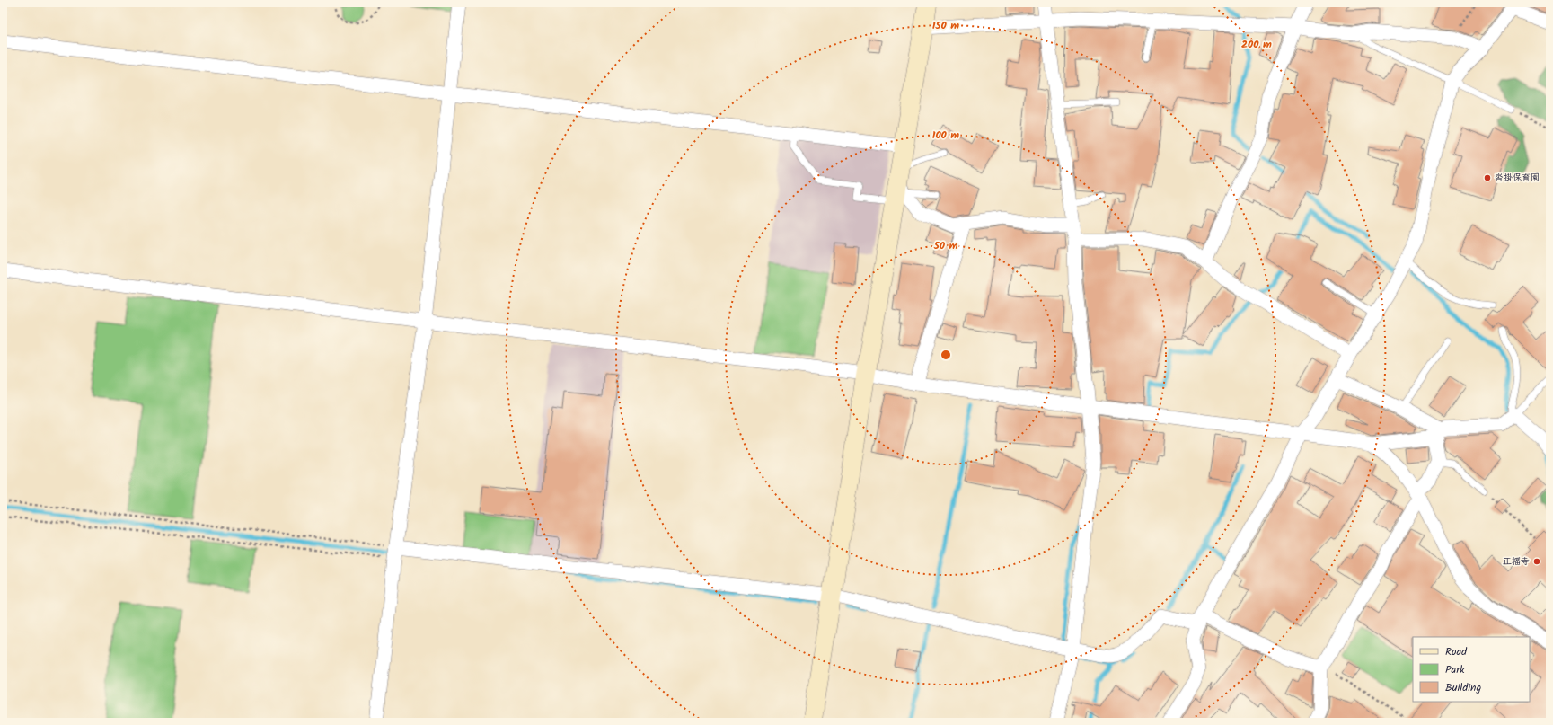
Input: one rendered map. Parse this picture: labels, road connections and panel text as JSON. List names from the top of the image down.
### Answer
{
  "places": ["沓掛保育園", "正福寺"],
  "legend": ["Road", "Park", "Building"],
  "rings": [
    "150 m",
    "200 m",
    "100 m",
    "50 m"
  ]
}
